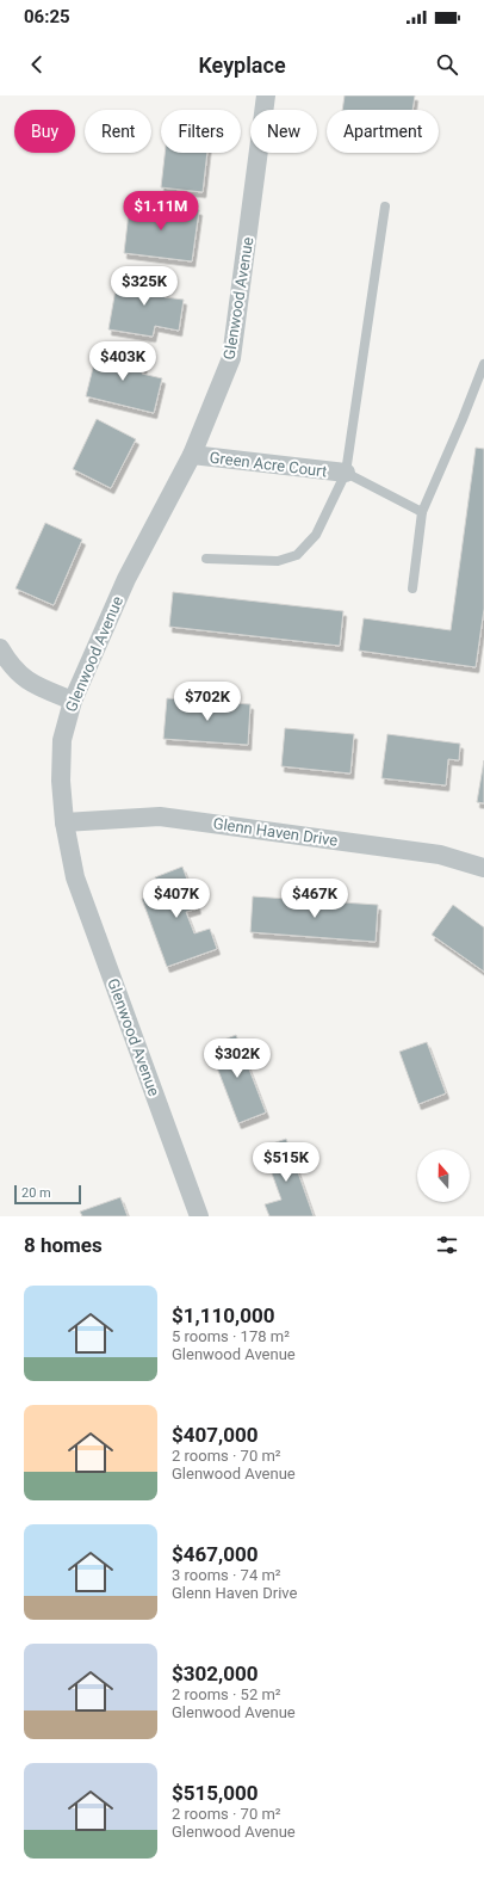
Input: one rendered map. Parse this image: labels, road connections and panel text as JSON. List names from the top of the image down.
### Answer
{
  "streets": {
    "street": ["Glenwood Avenue", "Green Acre Court", "Glenn Haven Drive"]
  },
  "crossings": [
    ["Glenwood Avenue", "Green Acre Court"],
    ["Glenwood Avenue", "Glenn Haven Drive"]
  ],
  "scale_bar": "20 m",
  "north": "top",
  "page": {
    "status": "06:25",
    "header": "Keyplace",
    "chip": [
      "Buy",
      "Rent",
      "Filters",
      "New",
      "Apartment"
    ],
    "price": [
      "$1.11M",
      "$325K",
      "$403K",
      "$702K",
      "$407K",
      "$467K",
      "$302K",
      "$515K"
    ],
    "scale": "20 m",
    "heading": "8 homes",
    "list": [
      {
        "name": "$1,110,000",
        "note": "5 rooms · 178 m² · Glenwood Avenue"
      },
      {
        "name": "$407,000",
        "note": "2 rooms · 70 m² · Glenwood Avenue"
      },
      {
        "name": "$467,000",
        "note": "3 rooms · 74 m² · Glenn Haven Drive"
      },
      {
        "name": "$302,000",
        "note": "2 rooms · 52 m² · Glenwood Avenue"
      },
      {
        "name": "$515,000",
        "note": "2 rooms · 70 m² · Glenwood Avenue"
      }
    ]
  }
}
